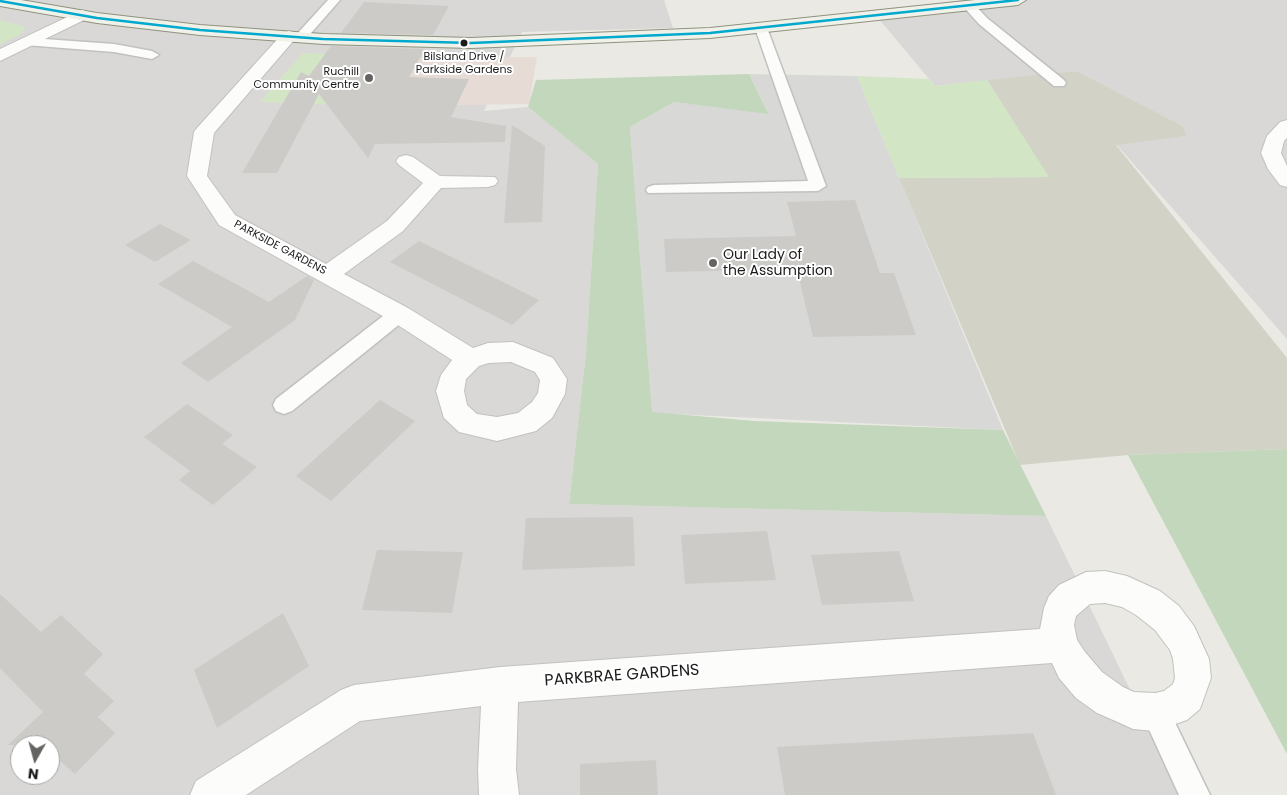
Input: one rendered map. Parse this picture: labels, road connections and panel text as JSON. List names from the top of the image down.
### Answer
{
  "streets": {
    "street": ["PARKSIDE GARDENS", "PARKBRAE GARDENS"]
  },
  "places": ["Bilsland Drive / Parkside Gardens", "Ruchill Community Centre", "Our Lady of the Assumption"],
  "north": "bottom"
}
